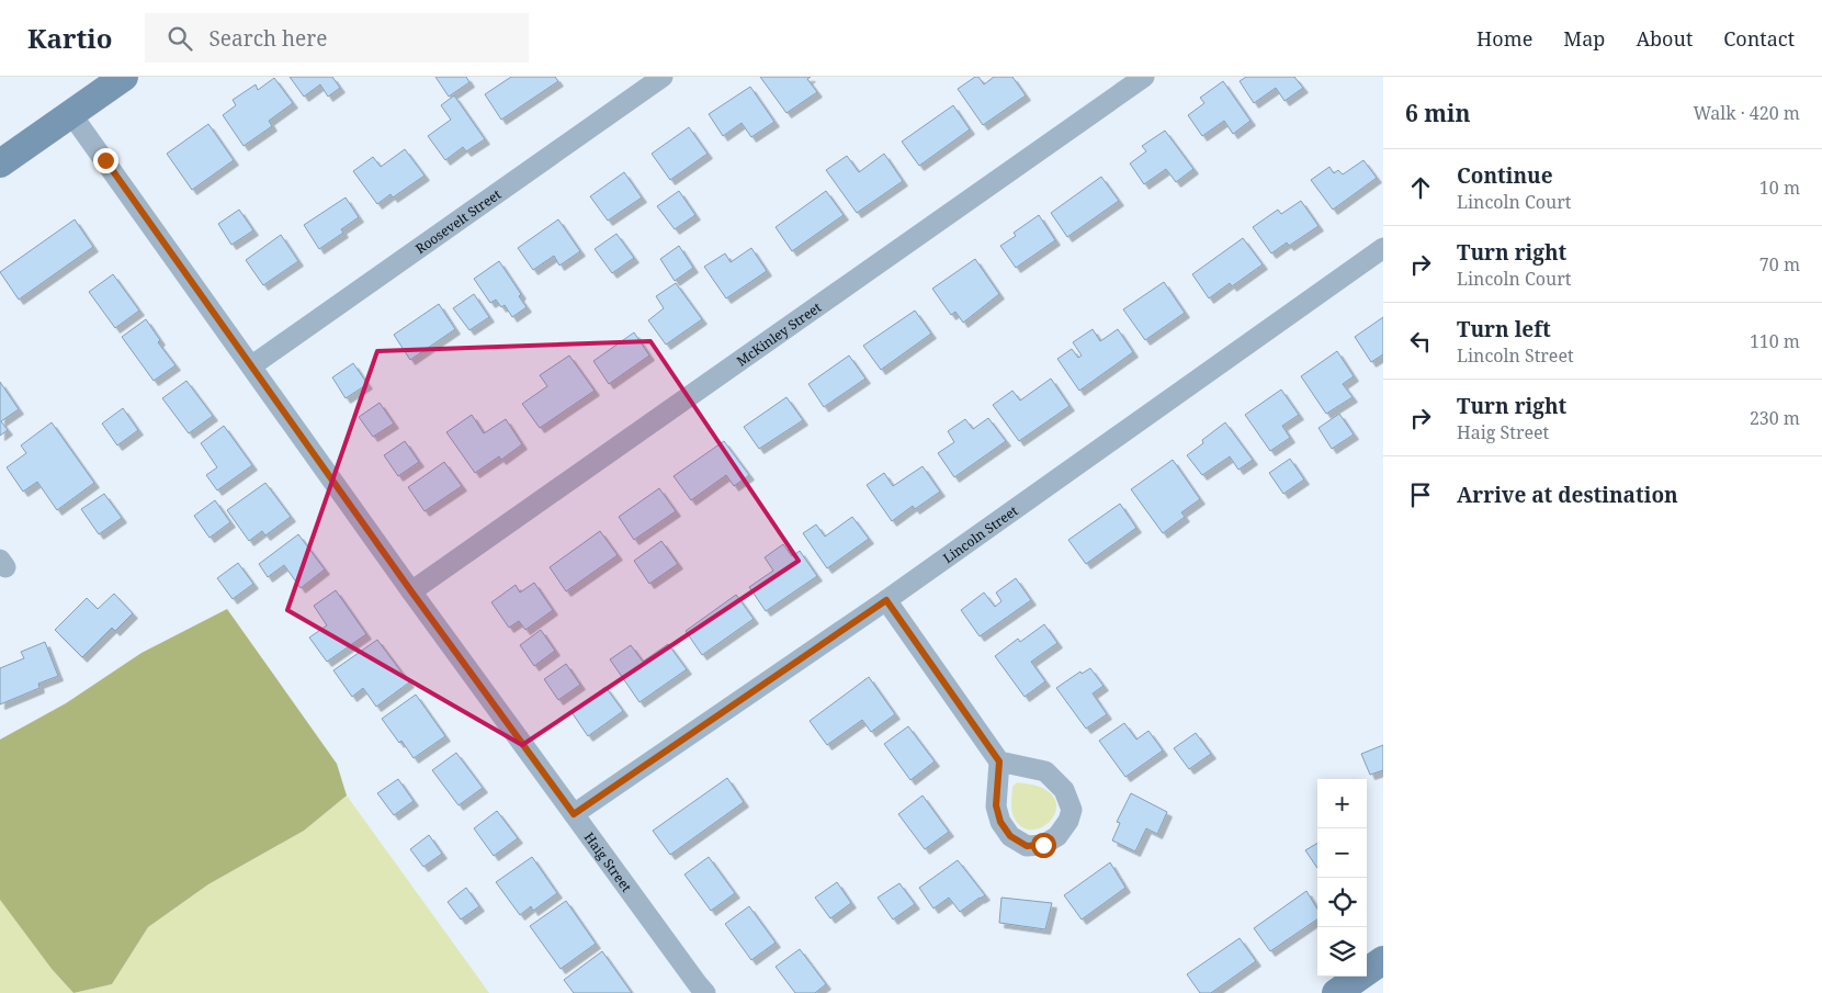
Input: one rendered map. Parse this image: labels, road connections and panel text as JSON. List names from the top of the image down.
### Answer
{
  "streets": {
    "street": [
      "Roosevelt Street",
      "McKinley Street",
      "Lincoln Street",
      "Haig Street"
    ]
  },
  "crossings": [
    ["Roosevelt Street", "Haig Street"],
    ["McKinley Street", "Haig Street"],
    ["Lincoln Street", "Haig Street"]
  ],
  "page": {
    "header": "Kartio",
    "search": "Search here",
    "nav": [
      "Home",
      "Map",
      "About",
      "Contact"
    ],
    "heading": ["6 min", "Walk · 420 m"],
    "list": [
      ["Continue", "Lincoln Court", "10 m"],
      ["Turn right", "Lincoln Court", "70 m"],
      ["Turn left", "Lincoln Street", "110 m"],
      ["Turn right", "Haig Street", "230 m"],
      "Arrive at destination"
    ],
    "map_buttons": ["+", "−"]
  }
}
